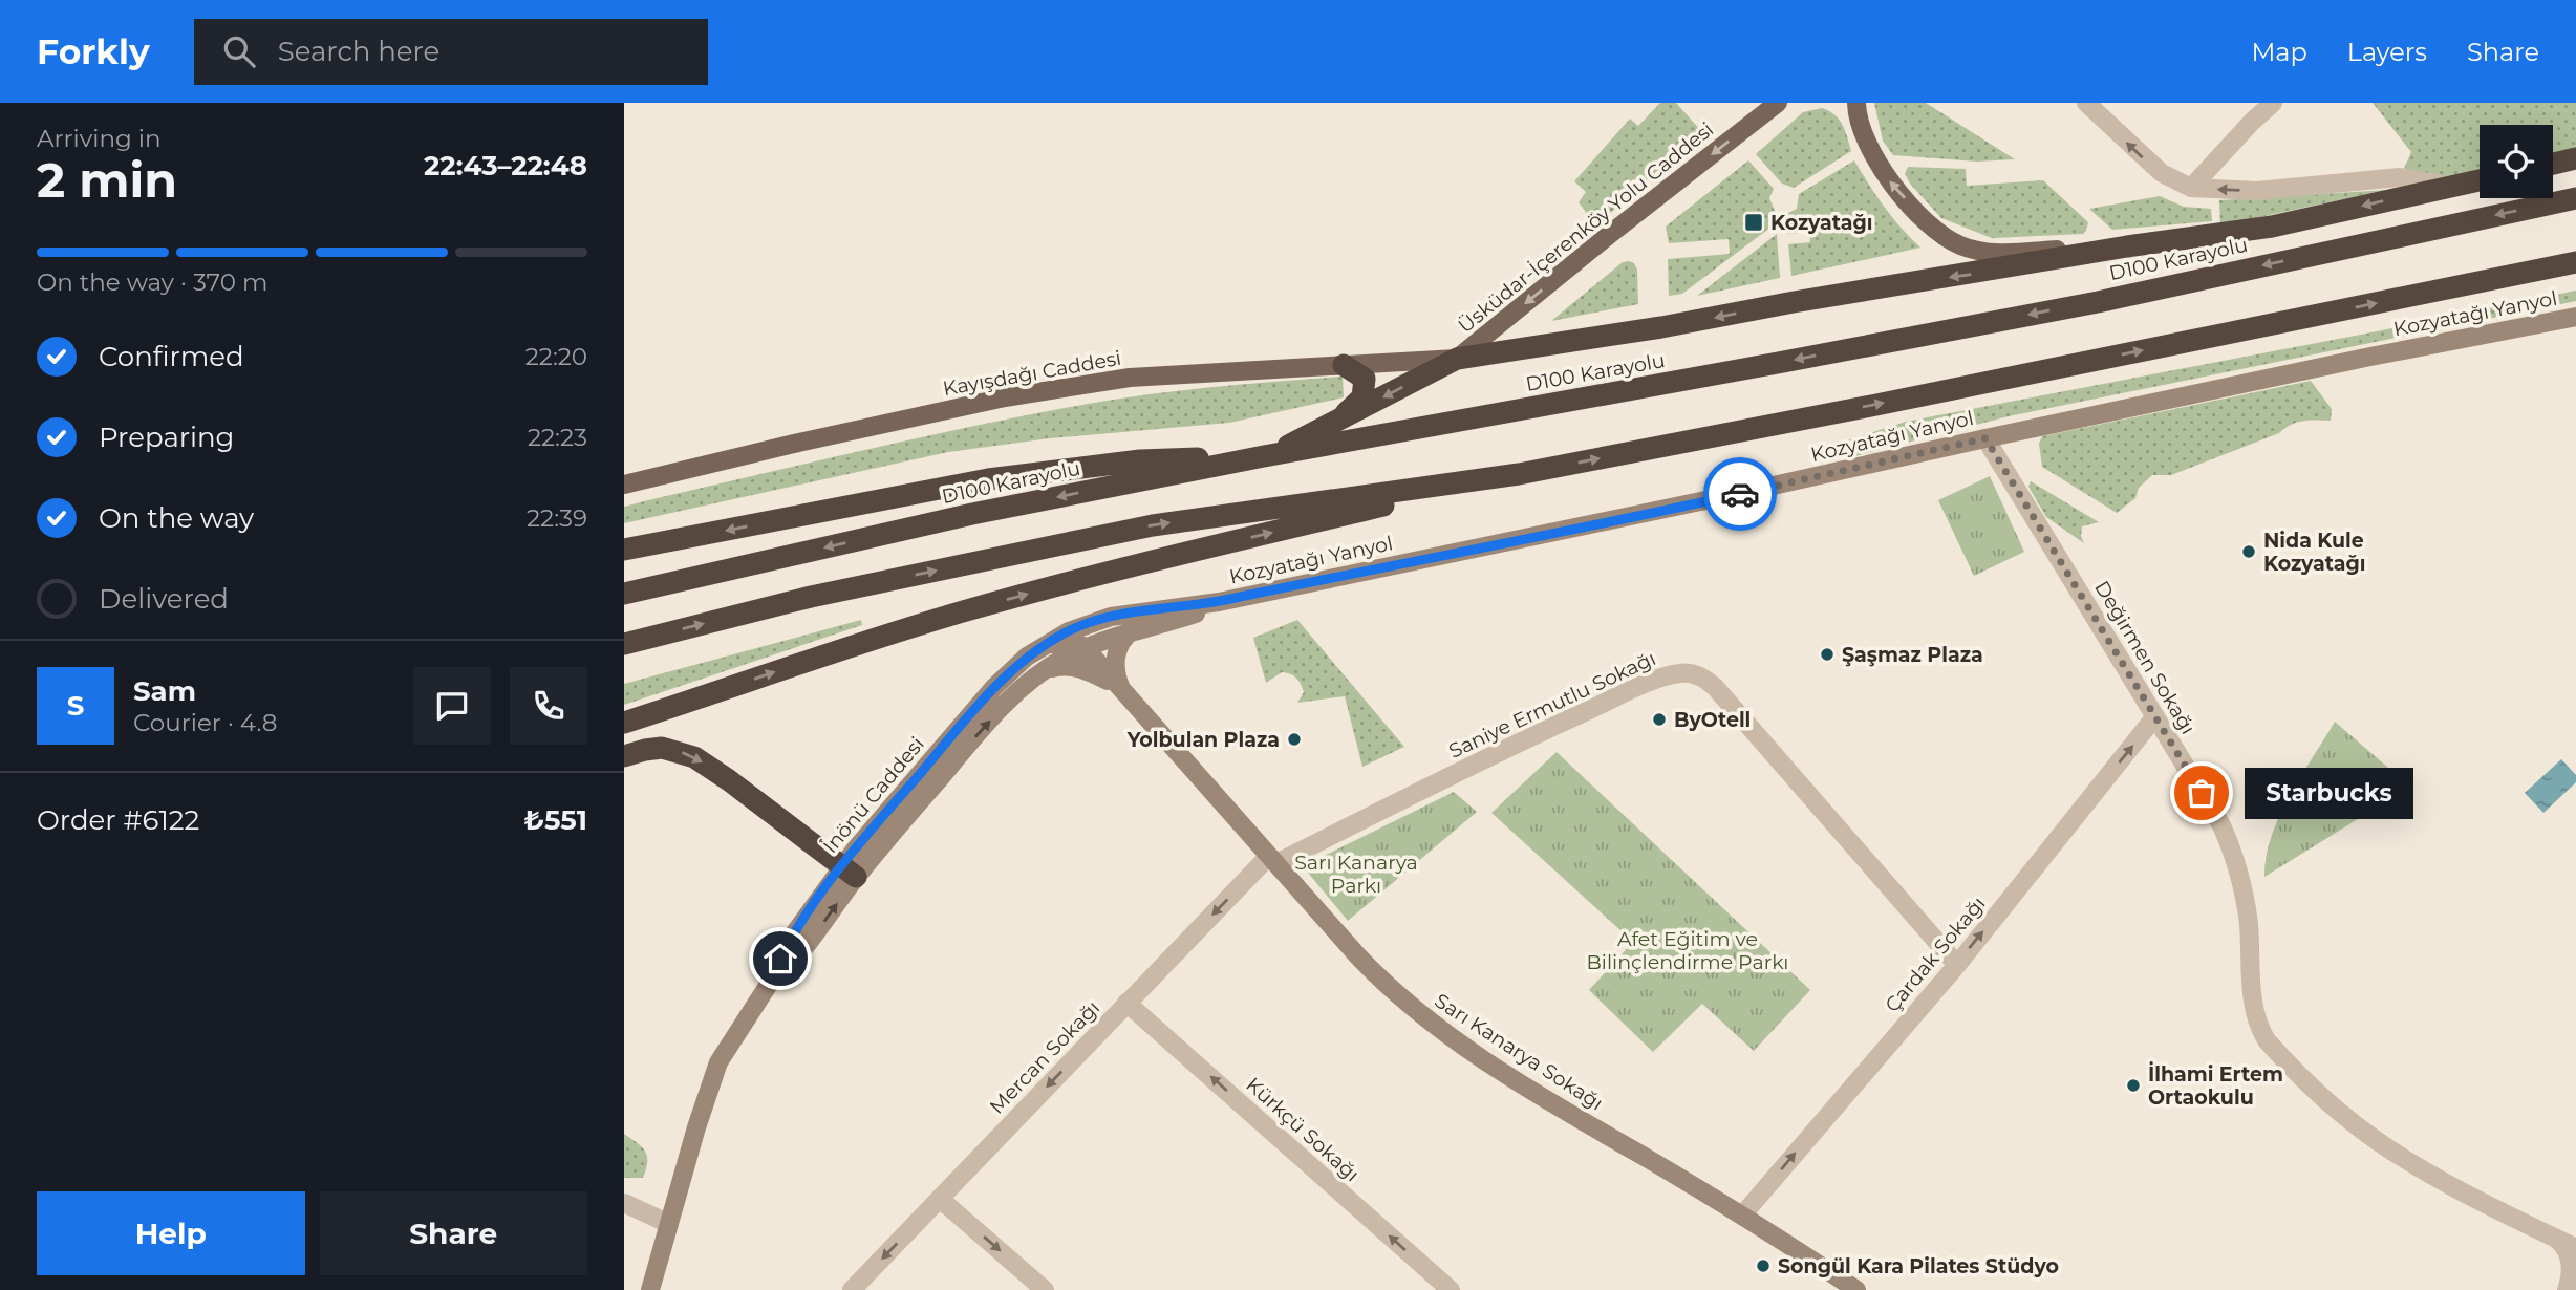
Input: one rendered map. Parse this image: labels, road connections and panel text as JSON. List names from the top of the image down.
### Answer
{
  "streets": {
    "highway": ["D100 Karayolu"],
    "main road": [
      "Üsküdar-İçerenköy Yolu Caddesi",
      "Kozyatağı Yanyol",
      "Kayışdağı Caddesi",
      "İnönü Caddesi",
      "Sarı Kanarya Sokağı"
    ],
    "street": [
      "Değirmen Sokağı",
      "Saniye Ermutlu Sokağı",
      "Çardak Sokağı",
      "Mercan Sokağı",
      "Kürkçü Sokağı"
    ]
  },
  "crossings": [
    ["Üsküdar-İçerenköy Yolu Caddesi", "Kayışdağı Caddesi"],
    ["Kozyatağı Yanyol", "Değirmen Sokağı"],
    ["Kozyatağı Yanyol", "İnönü Caddesi"],
    ["Değirmen Sokağı", "Çardak Sokağı"],
    ["Saniye Ermutlu Sokağı", "Çardak Sokağı"],
    ["Saniye Ermutlu Sokağı", "Sarı Kanarya Sokağı"],
    ["Saniye Ermutlu Sokağı", "Mercan Sokağı"],
    ["İnönü Caddesi", "Sarı Kanarya Sokağı"],
    ["Çardak Sokağı", "Sarı Kanarya Sokağı"],
    ["Sarı Kanarya Sokağı", "Mercan Sokağı"],
    ["Mercan Sokağı", "Kürkçü Sokağı"]
  ],
  "one_way": [
    "Üsküdar-İçerenköy Yolu Caddesi",
    "Çardak Sokağı",
    "Mercan Sokağı",
    "Kürkçü Sokağı"
  ],
  "parks": ["Sarı Kanarya Parkı", "Afet Eğitim ve Bilinçlendirme Parkı"],
  "places": {
    "transit": ["Kozyatağı"],
    "other": [
      "Nida Kule Kozyatağı",
      "Şaşmaz Plaza",
      "ByOtell",
      "Yolbulan Plaza",
      "Starbucks",
      "İlhami Ertem Ortaokulu",
      "Songül Kara Pilates Stüdyo"
    ]
  },
  "page": {
    "header": "Forkly",
    "search": "Search here",
    "nav": ["Map", "Layers", "Share"],
    "heading": ["2 min", "Arriving in", "22:43–22:48"],
    "panel": [
      "Sam",
      "Courier · 4.8",
      "Order #6122",
      "₺551"
    ],
    "bar": "On the way · 370 m",
    "list": [
      ["Confirmed", "22:20"],
      ["Preparing", "22:23"],
      ["On the way", "22:39"],
      "Delivered"
    ],
    "round": "S",
    "bubble": "Starbucks",
    "buttons": ["Help", "Share"]
  }
}
